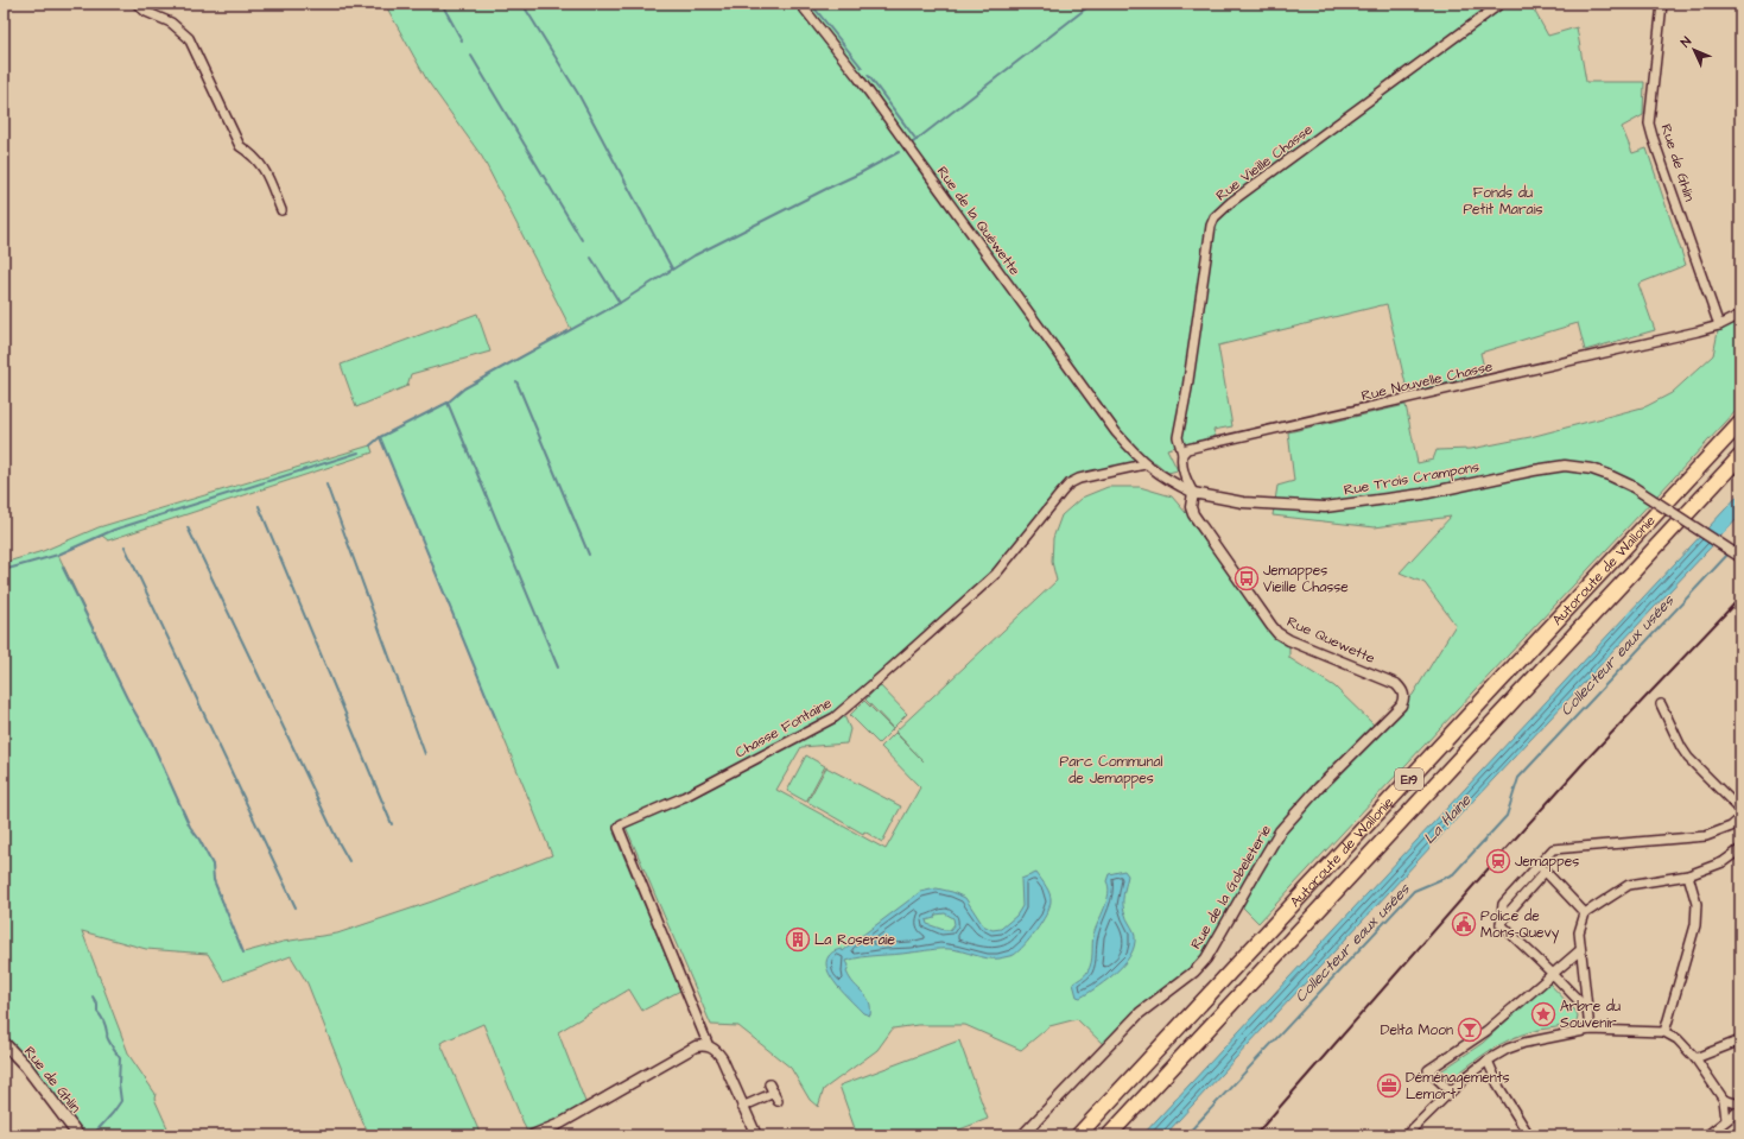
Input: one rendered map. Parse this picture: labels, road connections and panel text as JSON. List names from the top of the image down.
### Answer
{
  "streets": {
    "highway": ["Autoroute de Wallonie", "E19"],
    "main road": ["Rue de Ghlin"],
    "street": [
      "Rue Vieille Chasse",
      "Rue de la Quéwette",
      "Rue Nouvelle Chasse",
      "Rue Trois Crampons",
      "Rue Quewette",
      "Chasse Fontaine",
      "Rue de la Gobeleterie"
    ]
  },
  "crossings": [
    ["Rue Vieille Chasse", "Rue Nouvelle Chasse"],
    ["Rue de Ghlin", "Rue Nouvelle Chasse"],
    ["Rue de la Quéwette", "Rue Trois Crampons"],
    ["Rue de la Quéwette", "Rue Quewette"],
    ["Rue de la Quéwette", "Chasse Fontaine"],
    ["Rue Trois Crampons", "Rue Quewette"],
    ["Rue Quewette", "Rue de la Gobeleterie"]
  ],
  "water": ["Collecteur eaux usées", "La Haine"],
  "parks": ["Fonds du Petit Marais", "Parc Communal de Jemappes"],
  "places": {
    "bus stop": ["Jemappes Vieille Chasse"],
    "station": ["Jemappes"],
    "public building": ["Police de Mons-Quevy"],
    "building": ["La Roseraie"],
    "place": ["Arbre du Souvenir"],
    "bar": ["Delta Moon"],
    "office": ["Déménagements Lemort"]
  },
  "north": "top left"
}
